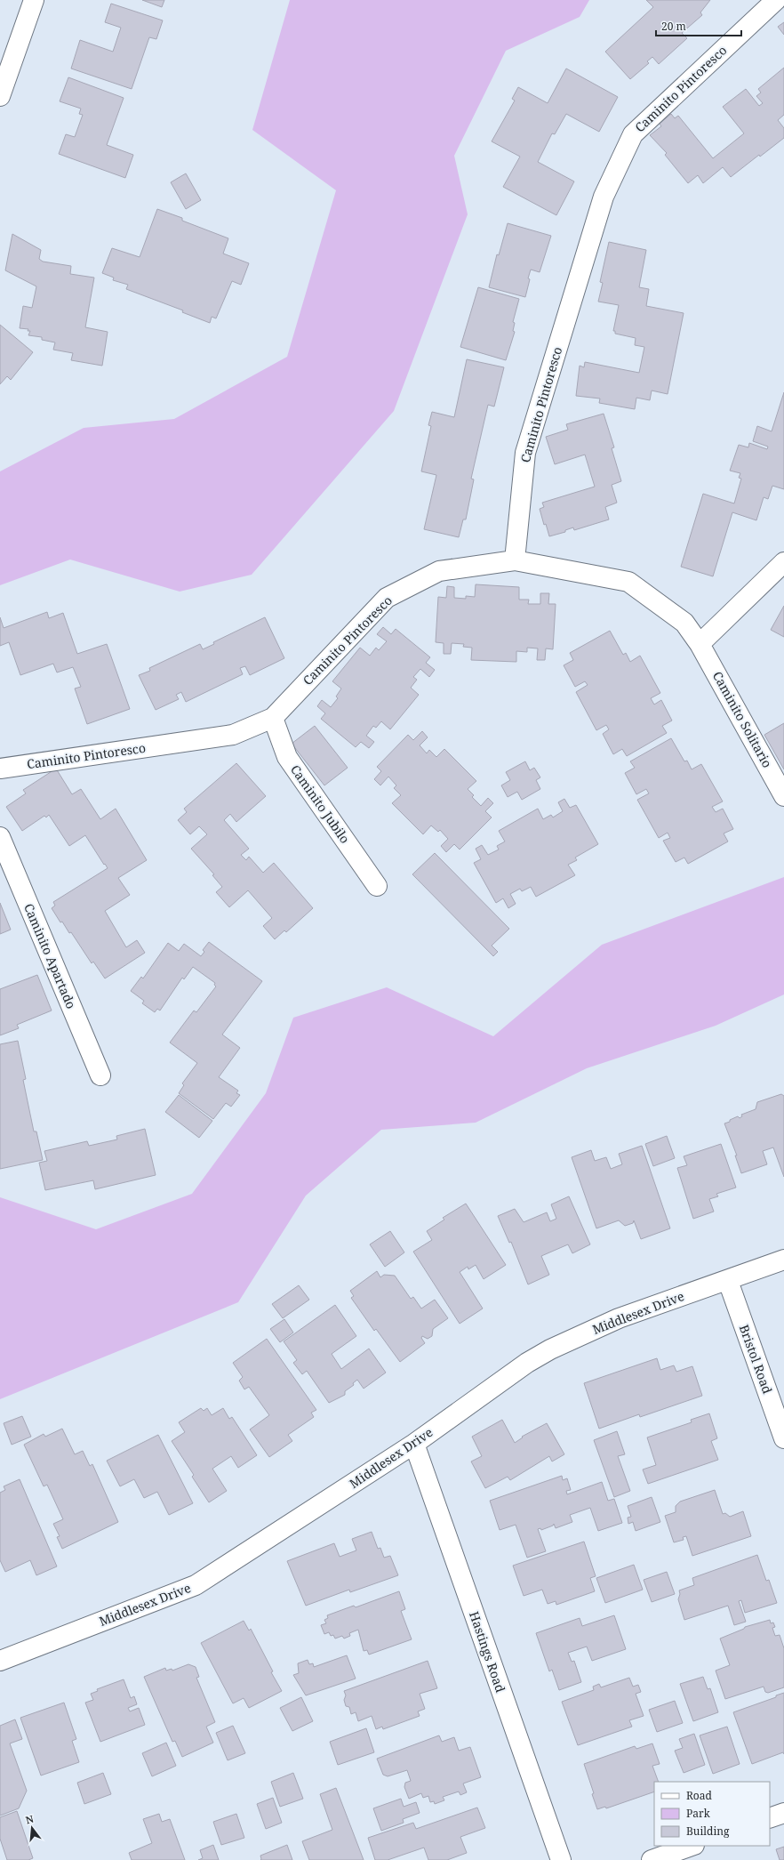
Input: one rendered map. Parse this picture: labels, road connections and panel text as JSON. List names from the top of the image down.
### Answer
{
  "streets": {
    "street": [
      "Caminito Pintoresco",
      "Caminito Solitario",
      "Caminito Jubilo",
      "Caminito Apartado",
      "Middlesex Drive",
      "Bristol Road",
      "Hastings Road"
    ]
  },
  "crossings": [
    ["Caminito Pintoresco", "Caminito Solitario"],
    ["Caminito Pintoresco", "Caminito Jubilo"],
    ["Middlesex Drive", "Bristol Road"],
    ["Middlesex Drive", "Hastings Road"]
  ],
  "legend": ["Road", "Park", "Building"],
  "scale_bar": "20 m",
  "north": "top"
}
